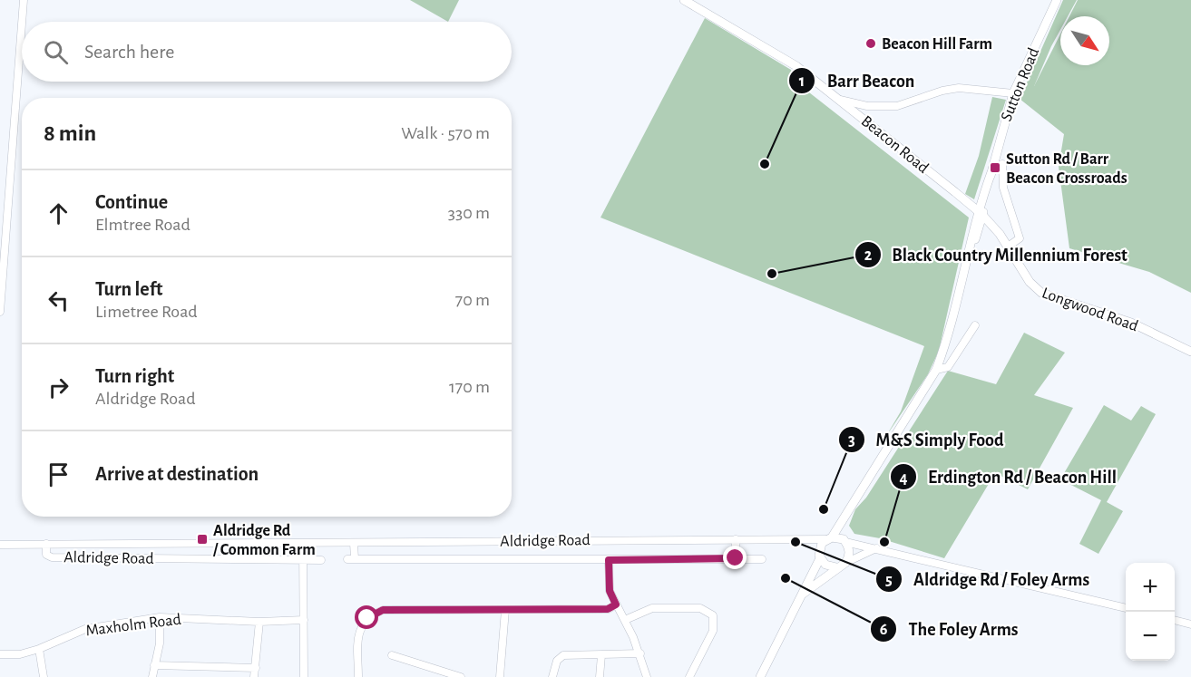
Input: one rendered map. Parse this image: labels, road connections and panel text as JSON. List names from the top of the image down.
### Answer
{
  "streets": {
    "main road": ["Sutton Road", "Beacon Road", "Longwood Road"],
    "street": ["Aldridge Road", "Maxholm Road"]
  },
  "crossings": [
    ["Sutton Road", "Beacon Road"],
    ["Sutton Road", "Longwood Road"],
    ["Sutton Road", "Aldridge Road"],
    ["Beacon Road", "Longwood Road"]
  ],
  "places": {
    "other": [
      "Beacon Hill Farm",
      "Barr Beacon",
      "Black Country Millennium Forest",
      "M&S Simply Food",
      "Aldridge Rd / Foley Arms",
      "Erdington Rd / Beacon Hill",
      "The Foley Arms"
    ],
    "transit": ["Sutton Rd / Barr Beacon Crossroads", "Aldridge Rd / Common Farm"]
  },
  "north": "bottom right",
  "page": {
    "search": "Search here",
    "heading": ["8 min", "Walk · 570 m"],
    "list": [
      ["Continue", "Elmtree Road", "330 m"],
      ["Turn left", "Limetree Road", "70 m"],
      ["Turn right", "Aldridge Road", "170 m"],
      "Arrive at destination"
    ],
    "map_buttons": ["+", "−"]
  }
}
